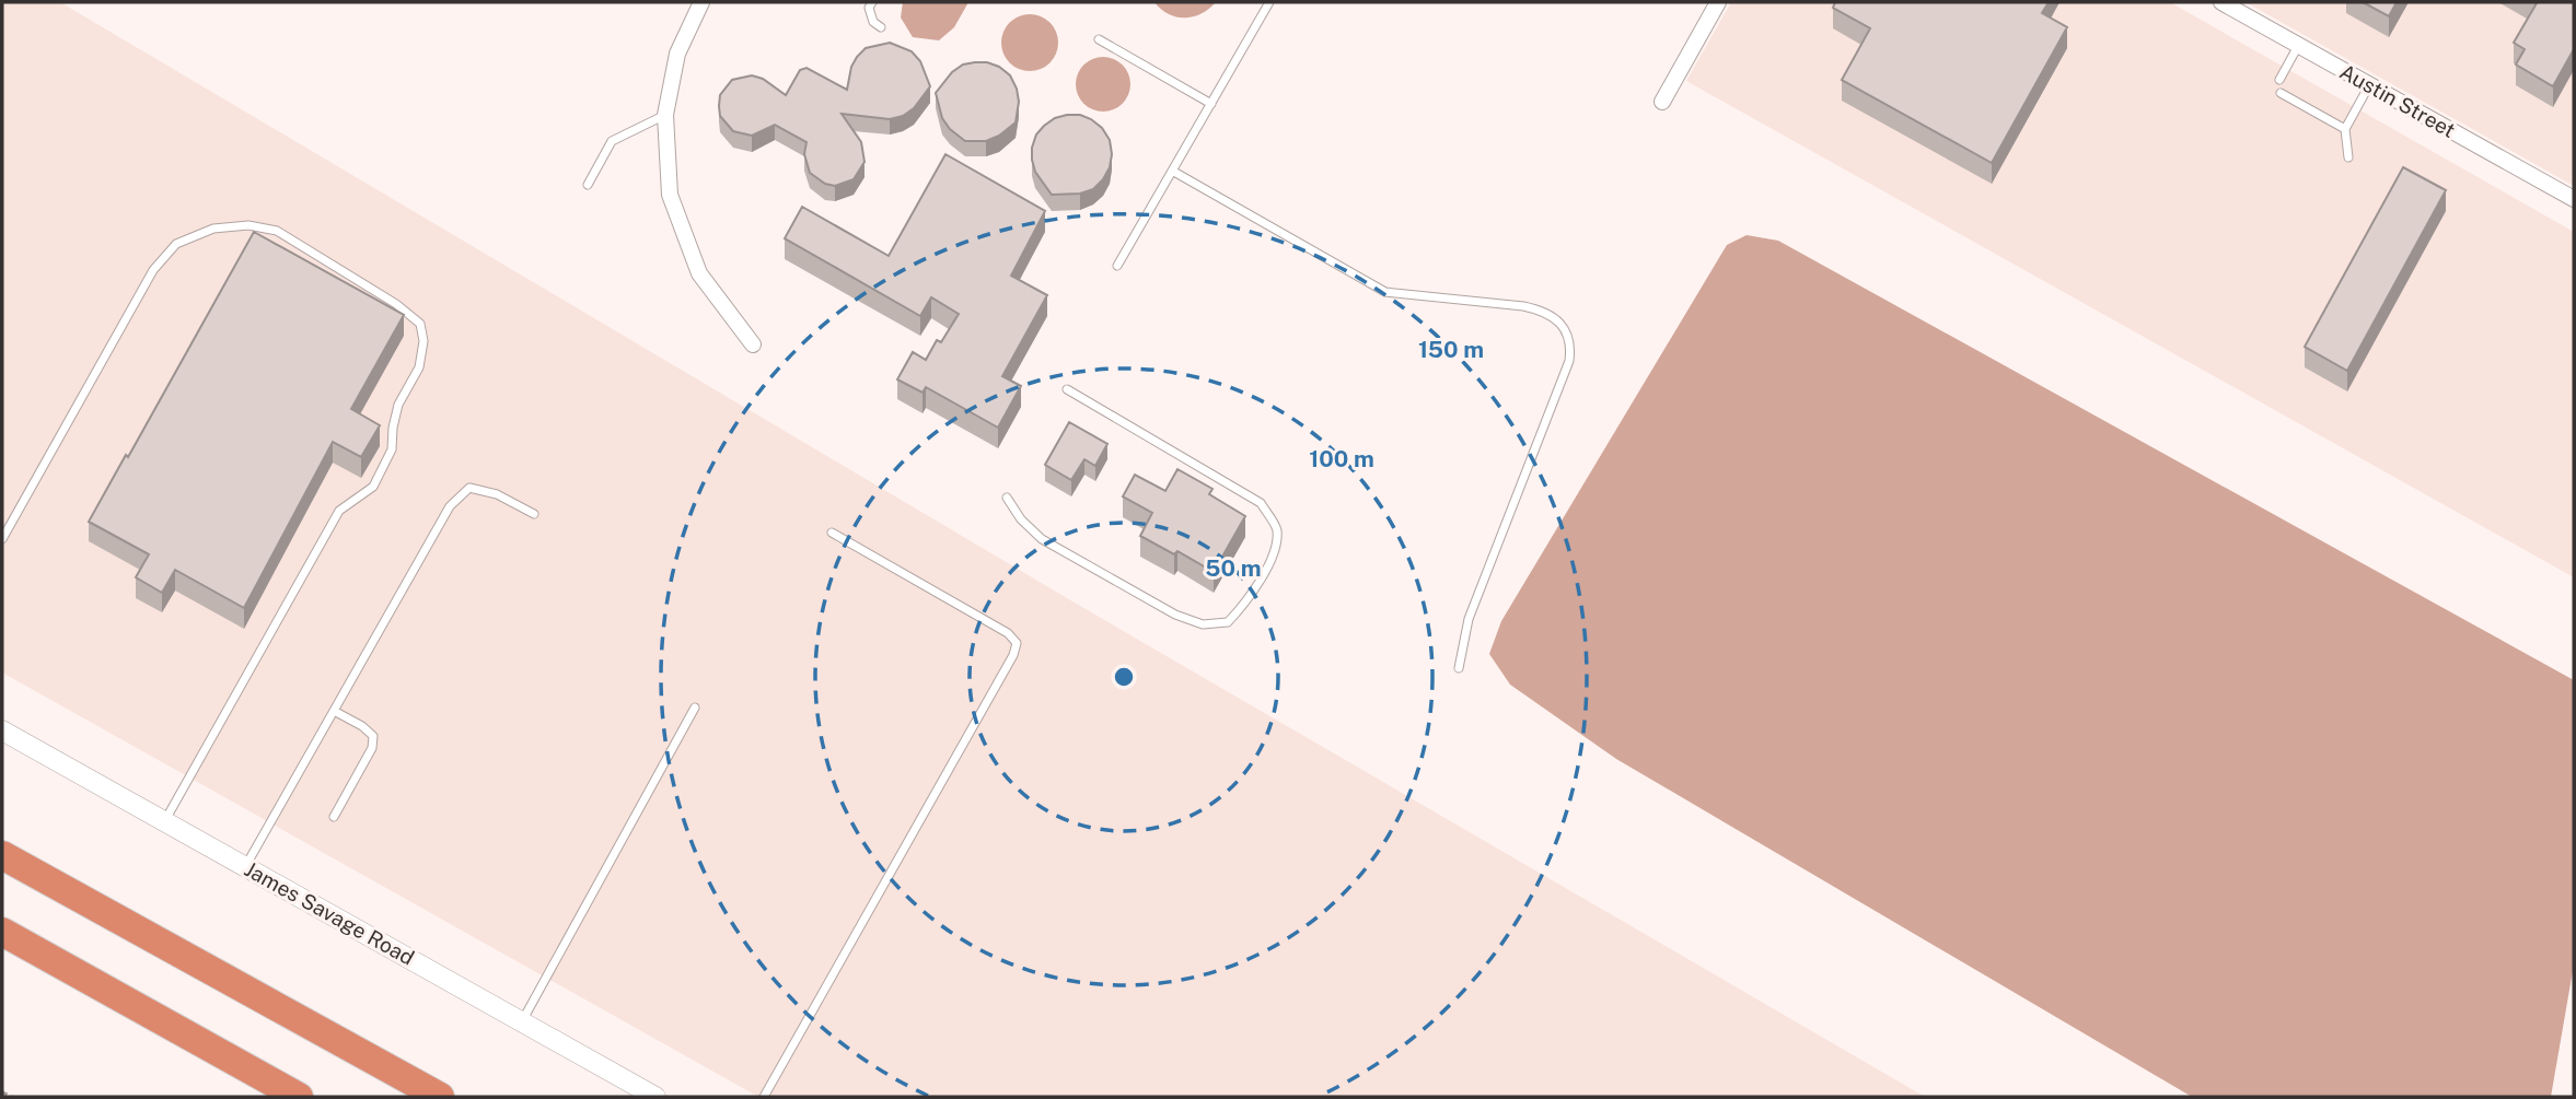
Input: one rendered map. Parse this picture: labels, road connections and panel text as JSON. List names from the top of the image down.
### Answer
{
  "streets": {
    "street": ["Austin Street", "James Savage Road"]
  },
  "rings": ["150 m", "100 m", "50 m"]
}
